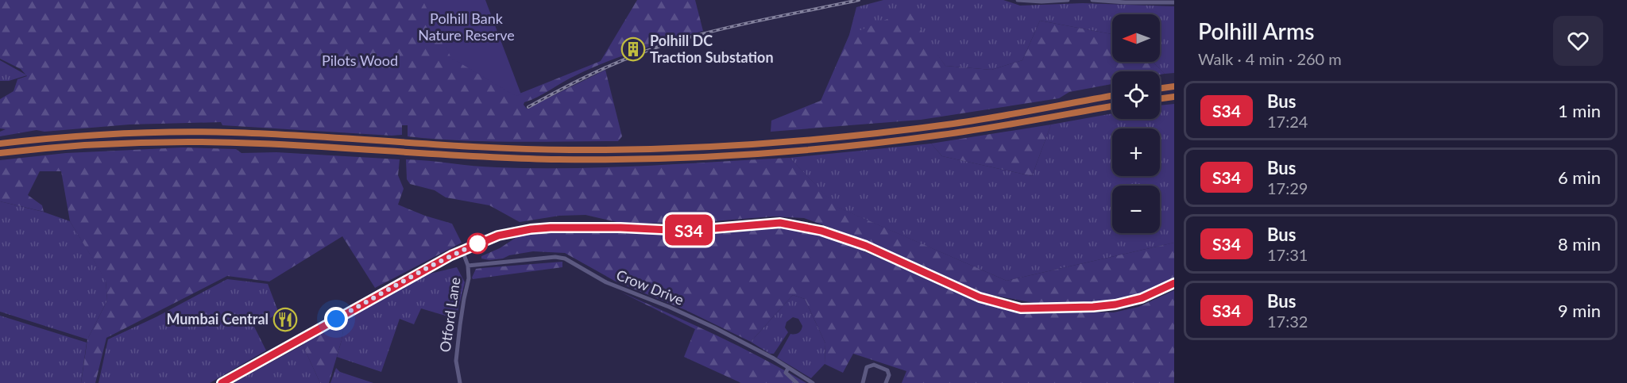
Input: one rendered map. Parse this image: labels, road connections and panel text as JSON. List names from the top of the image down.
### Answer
{
  "streets": {
    "street": ["Crow Drive", "Otford Lane"]
  },
  "crossings": [
    ["Crow Drive", "Otford Lane"]
  ],
  "parks": ["Polhill Bank Nature Reserve", "Pilots Wood"],
  "places": {
    "building": ["Polhill DC Traction Substation"],
    "restaurant": ["Mumbai Central"]
  },
  "lines": ["bus line S34"],
  "north": "left",
  "page": {
    "on_map": "S34",
    "heading": ["Polhill Arms", "Walk · 4 min · 260 m"],
    "map_buttons": ["+", "−"],
    "list": [
      {
        "mark": "S34",
        "name": "Bus",
        "note": "17:24",
        "value": "1 min"
      },
      {
        "mark": "S34",
        "name": "Bus",
        "note": "17:29",
        "value": "6 min"
      },
      {
        "mark": "S34",
        "name": "Bus",
        "note": "17:31",
        "value": "8 min"
      },
      {
        "mark": "S34",
        "name": "Bus",
        "note": "17:32",
        "value": "9 min"
      }
    ]
  }
}
